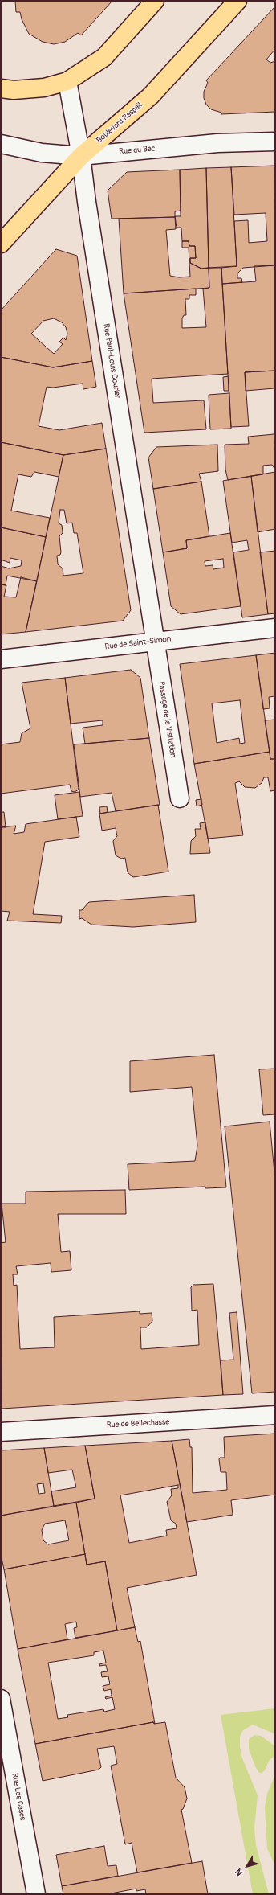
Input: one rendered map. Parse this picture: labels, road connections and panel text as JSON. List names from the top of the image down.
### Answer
{
  "streets": {
    "main road": ["Boulevard Raspail"],
    "street": [
      "Rue du Bac",
      "Rue Paul-Louis Courier",
      "Rue de Saint-Simon",
      "Passage de la Visitation",
      "Rue de Bellechasse",
      "Rue Las Cases"
    ]
  },
  "crossings": [
    ["Boulevard Raspail", "Rue du Bac"],
    ["Boulevard Raspail", "Rue Paul-Louis Courier"],
    ["Rue du Bac", "Rue Paul-Louis Courier"],
    ["Rue Paul-Louis Courier", "Rue de Saint-Simon"],
    ["Rue Paul-Louis Courier", "Passage de la Visitation"],
    ["Rue de Saint-Simon", "Passage de la Visitation"]
  ],
  "north": "bottom left"
}
